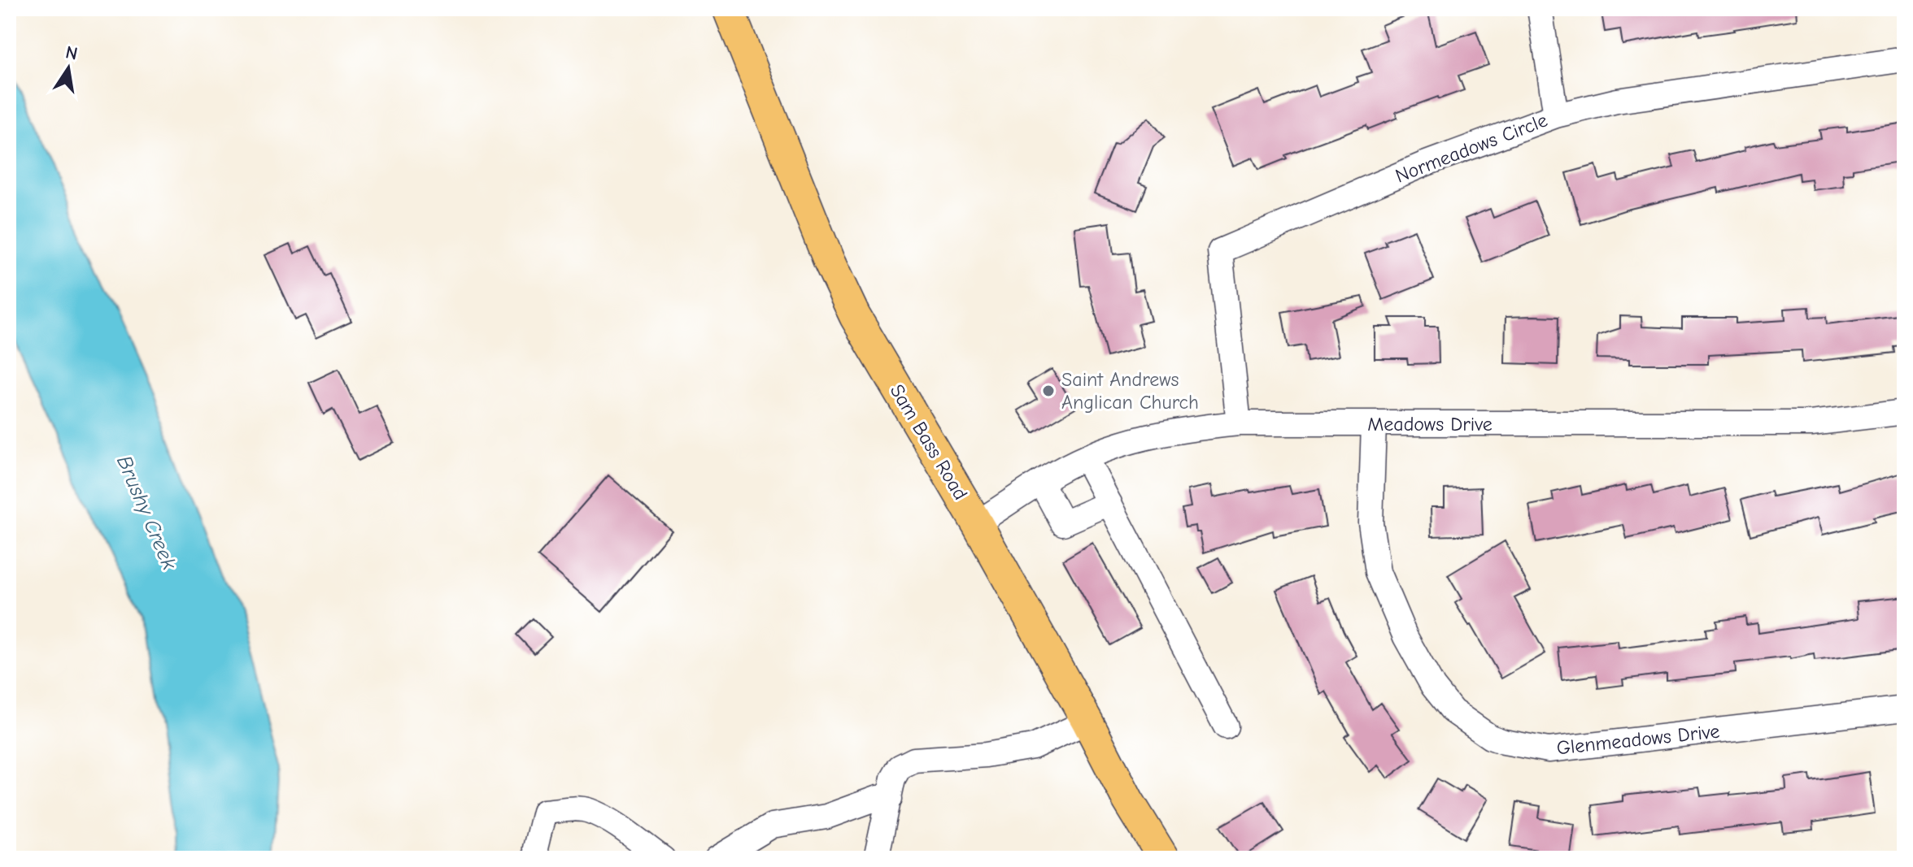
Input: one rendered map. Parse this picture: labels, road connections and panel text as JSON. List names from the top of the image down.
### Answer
{
  "streets": {
    "main road": ["Sam Bass Road"],
    "street": ["Normeadows Circle", "Meadows Drive", "Glenmeadows Drive"]
  },
  "crossings": [
    ["Normeadows Circle", "Meadows Drive"],
    ["Meadows Drive", "Sam Bass Road"],
    ["Meadows Drive", "Glenmeadows Drive"]
  ],
  "water": ["Brushy Creek"],
  "places": ["Saint Andrews Anglican Church"],
  "north": "top"
}
